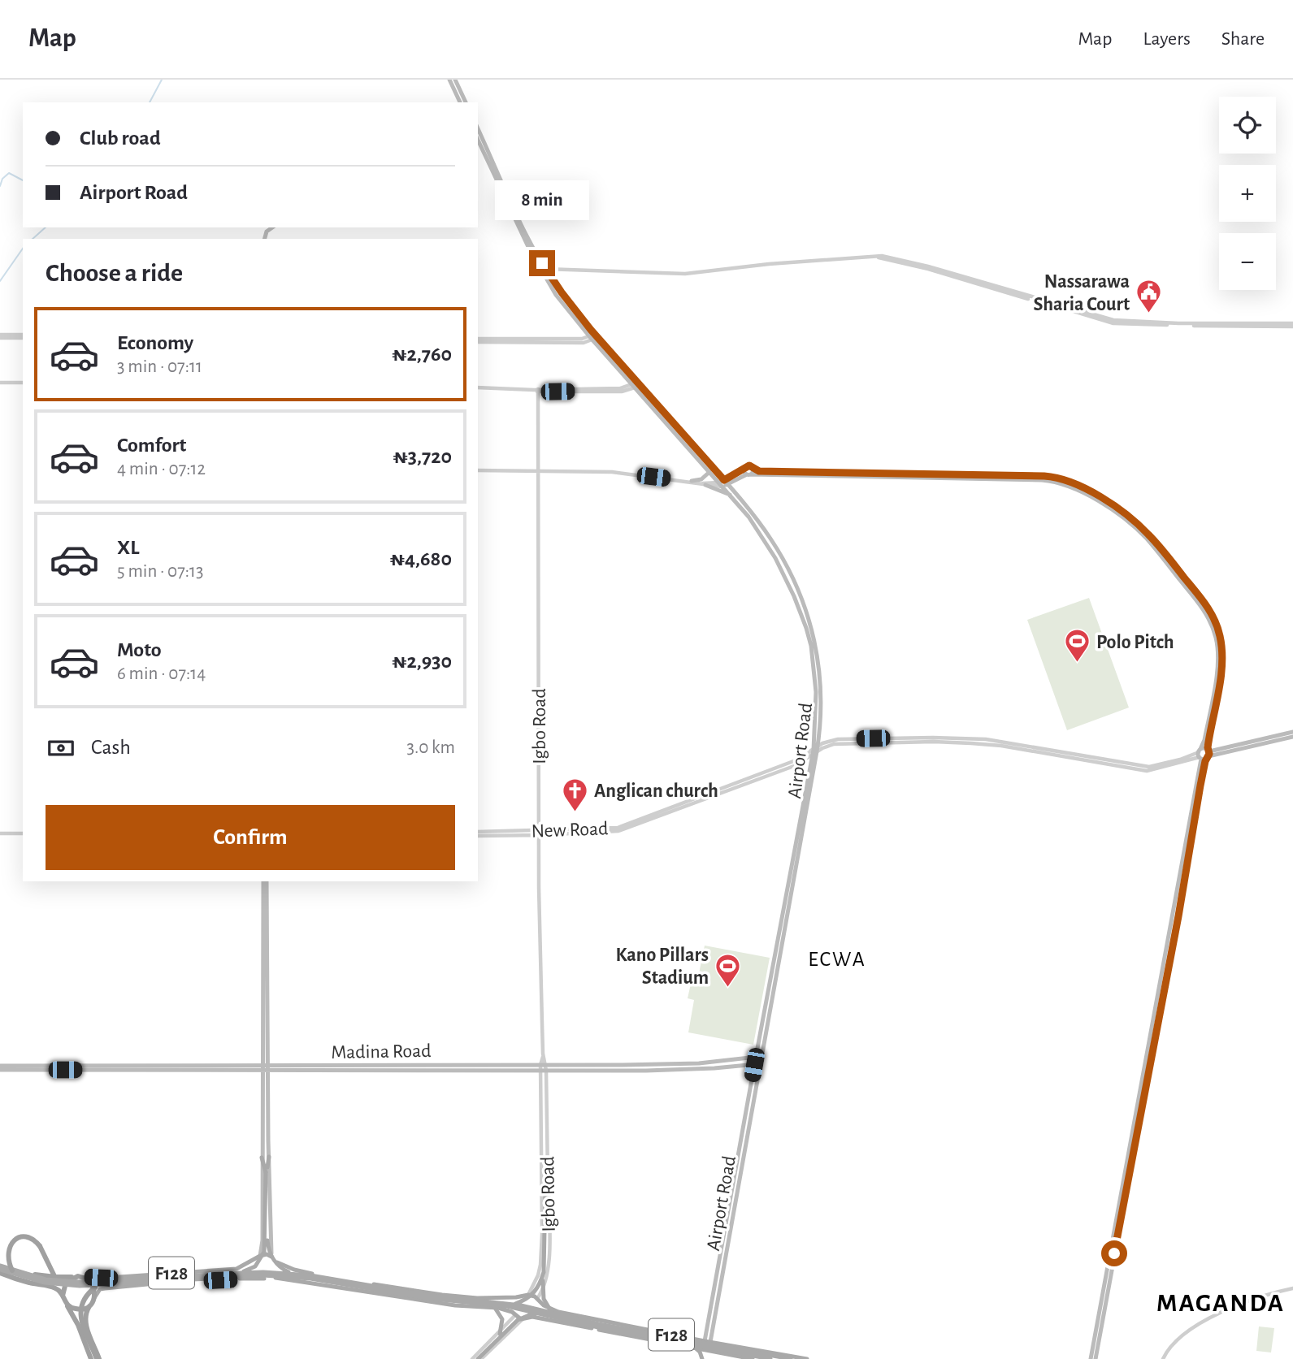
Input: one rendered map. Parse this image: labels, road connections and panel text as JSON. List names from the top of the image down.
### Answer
{
  "streets": {
    "main road": ["Airport Road", "Madina Road", "F128"],
    "street": ["Igbo Road", "New Road"]
  },
  "crossings": [
    ["Igbo Road", "New Road"],
    ["Igbo Road", "Madina Road"],
    ["Igbo Road", "F128"],
    ["Airport Road", "New Road"],
    ["Airport Road", "Madina Road"],
    ["Airport Road", "F128"]
  ],
  "districts": ["ECWA", "MAGANDA"],
  "places": {
    "public building": ["Nassarawa Sharia Court"],
    "sports": ["Polo Pitch", "Kano Pillars Stadium"],
    "church": ["Anglican church"]
  },
  "page": {
    "header": "Map",
    "nav": ["Map", "Layers", "Share"],
    "map_buttons": ["+", "−"],
    "banner": ["Club road", "Airport Road"],
    "bubble": "8 min",
    "heading": "Choose a ride",
    "list": [
      {
        "name": "Economy",
        "note": "3 min · 07:11",
        "value": "₦2,760"
      },
      {
        "name": "Comfort",
        "note": "4 min · 07:12",
        "value": "₦3,720"
      },
      {
        "name": "XL",
        "note": "5 min · 07:13",
        "value": "₦4,680"
      },
      {
        "name": "Moto",
        "note": "6 min · 07:14",
        "value": "₦2,930"
      }
    ],
    "pay": ["Cash", "3.0 km"],
    "buttons": "Confirm"
  }
}
